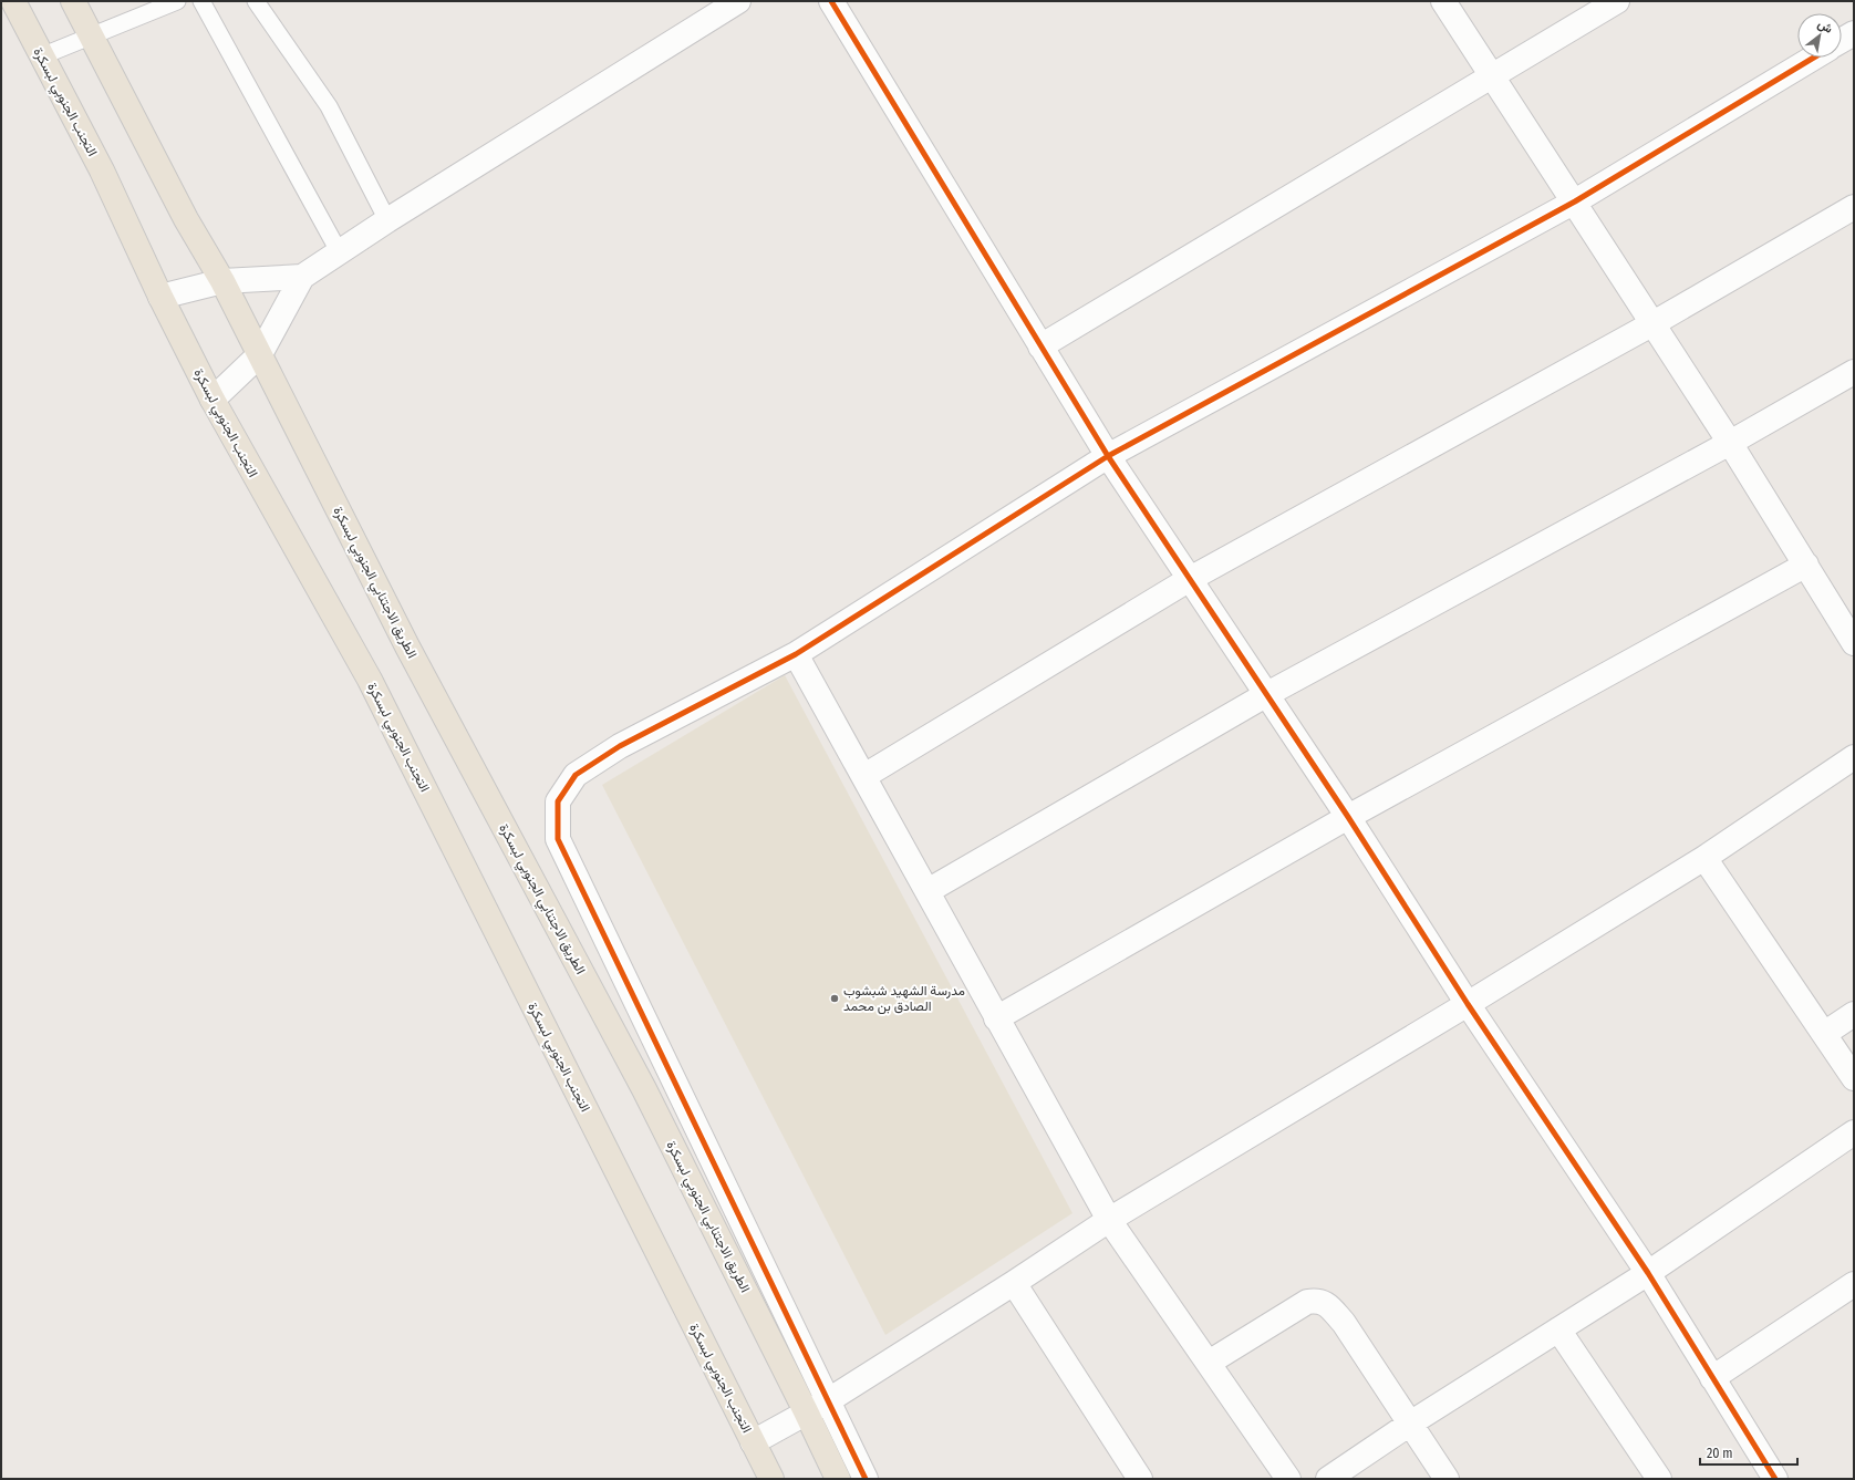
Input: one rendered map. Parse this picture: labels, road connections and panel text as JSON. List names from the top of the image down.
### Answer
{
  "streets": {
    "highway": ["التجنب الجنوبي لبسكرة", "الطريق الاجتنابي الجنوبي لبسكرة"]
  },
  "places": ["مدرسة الشهيد شبشوب الصادق بن محمد"],
  "scale_bar": "20 m",
  "north": "top right"
}
